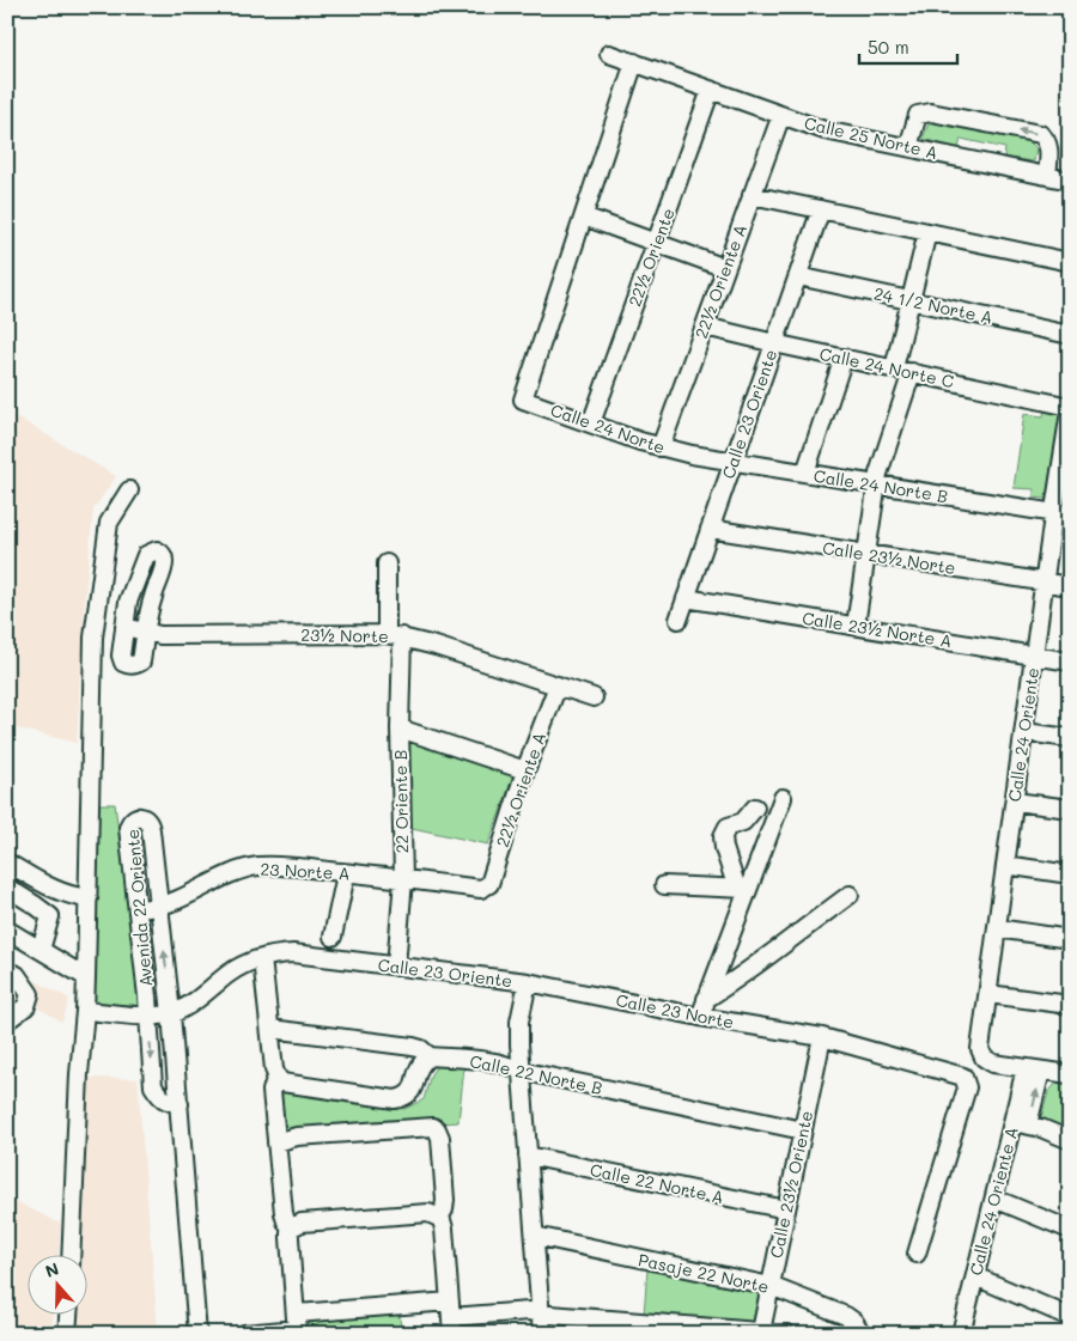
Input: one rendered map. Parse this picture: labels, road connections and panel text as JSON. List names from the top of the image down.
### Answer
{
  "streets": {
    "street": [
      "Calle 25 Norte A",
      "22½ Oriente",
      "22½ Oriente A",
      "24 1/2 Norte A",
      "Calle 24 Norte C",
      "Calle 23 Oriente",
      "Calle 24 Norte",
      "Calle 24 Norte B",
      "Calle 23½ Norte",
      "Calle 23½ Norte A",
      "23½ Norte",
      "Calle 24 Oriente",
      "22 Oriente B",
      "23 Norte A",
      "Avenida 22 Oriente",
      "Calle 23 Norte",
      "Calle 22 Norte B",
      "Calle 22 Norte A",
      "Calle 23½ Oriente",
      "Calle 24 Oriente A",
      "Pasaje 22 Norte"
    ]
  },
  "crossings": [
    ["Calle 25 Norte A", "22½ Oriente"],
    ["Calle 25 Norte A", "22½ Oriente A"],
    ["22½ Oriente", "Calle 24 Norte"],
    ["22½ Oriente A", "Calle 24 Norte C"],
    ["22½ Oriente A", "Calle 24 Norte"],
    ["22½ Oriente A", "23½ Norte"],
    ["22½ Oriente A", "23 Norte A"],
    ["24 1/2 Norte A", "Calle 23 Oriente"],
    ["Calle 24 Norte C", "Calle 23 Oriente"],
    ["Calle 24 Norte C", "Calle 24 Oriente"],
    ["Calle 23 Oriente", "Calle 24 Norte B"],
    ["Calle 23 Oriente", "Calle 23½ Norte"],
    ["Calle 23 Oriente", "Calle 23½ Norte A"],
    ["Calle 23 Oriente", "22 Oriente B"],
    ["Calle 23 Oriente", "Avenida 22 Oriente"],
    ["Calle 23 Oriente", "Calle 23 Norte"],
    ["Calle 23 Oriente", "Calle 22 Norte B"],
    ["Calle 23 Oriente", "Calle 22 Norte A"],
    ["Calle 23 Oriente", "Pasaje 22 Norte"],
    ["Calle 24 Norte", "Calle 24 Norte B"],
    ["Calle 24 Norte B", "Calle 24 Oriente"],
    ["Calle 23½ Norte", "Calle 24 Oriente"],
    ["Calle 23½ Norte A", "Calle 24 Oriente"],
    ["23½ Norte", "22 Oriente B"],
    ["Calle 24 Oriente", "Calle 24 Oriente A"],
    ["22 Oriente B", "23 Norte A"],
    ["23 Norte A", "Avenida 22 Oriente"],
    ["Calle 23 Norte", "Calle 23½ Oriente"],
    ["Calle 22 Norte B", "Calle 23½ Oriente"],
    ["Calle 22 Norte A", "Calle 23½ Oriente"],
    ["Calle 23½ Oriente", "Pasaje 22 Norte"]
  ],
  "scale_bar": "50 m",
  "north": "top"
}
